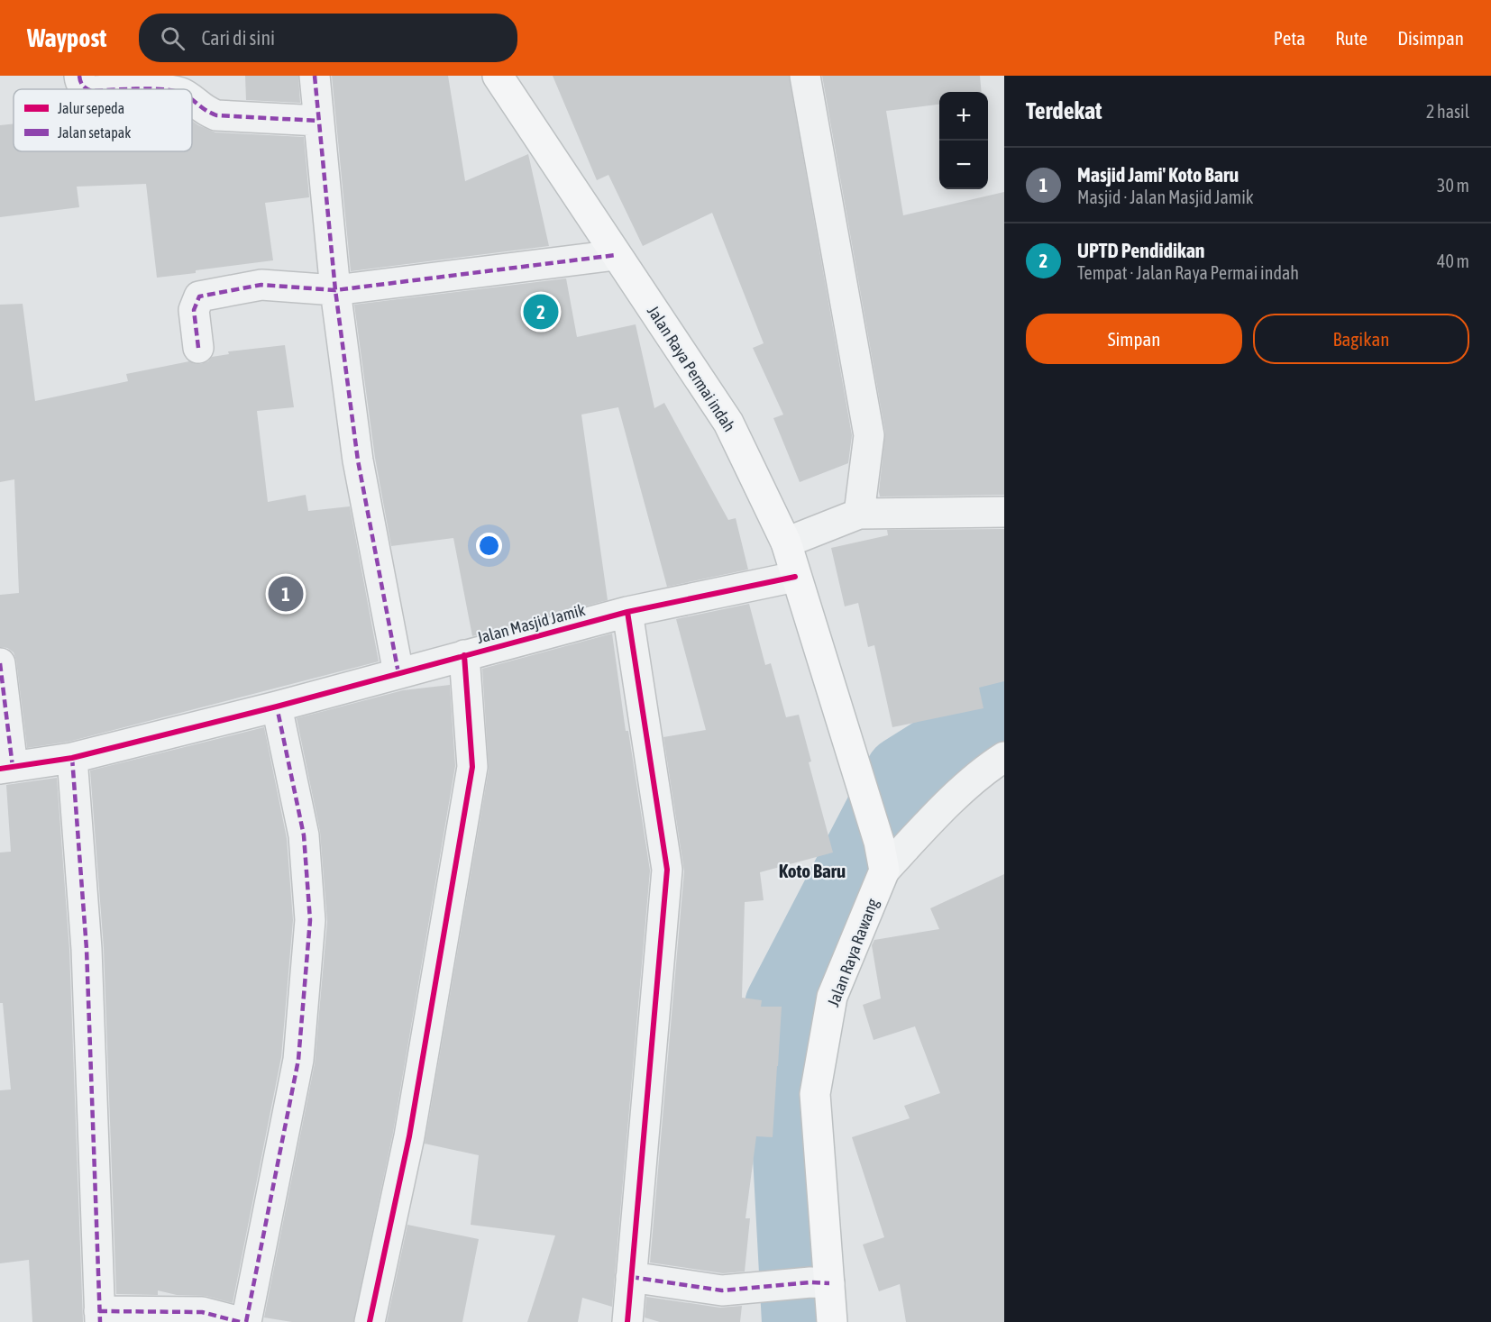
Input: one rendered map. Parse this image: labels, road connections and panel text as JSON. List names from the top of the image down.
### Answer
{
  "streets": {
    "main road": ["Jalan Raya Permai indah", "Jalan Raya Rawang"],
    "street": ["Jalan Masjid Jamik"]
  },
  "crossings": [
    ["Jalan Raya Permai indah", "Jalan Masjid Jamik"],
    ["Jalan Raya Permai indah", "Jalan Raya Rawang"]
  ],
  "districts": ["Koto Baru"],
  "legend": ["Jalur sepeda", "Jalan setapak"],
  "page": {
    "header": "Waypost",
    "search": "Cari di sini",
    "nav": ["Peta", "Rute", "Disimpan"],
    "heading": ["Terdekat", "2 hasil"],
    "map_buttons": ["+", "−"],
    "list": [
      {
        "mark": "1",
        "name": "Masjid Jami' Koto Baru",
        "note": "Masjid · Jalan Masjid Jamik",
        "value": "30 m"
      },
      {
        "mark": "2",
        "name": "UPTD Pendidikan",
        "note": "Tempat · Jalan Raya Permai indah",
        "value": "40 m"
      }
    ],
    "pins": ["2", "1"],
    "buttons": ["Simpan", "Bagikan"]
  }
}
